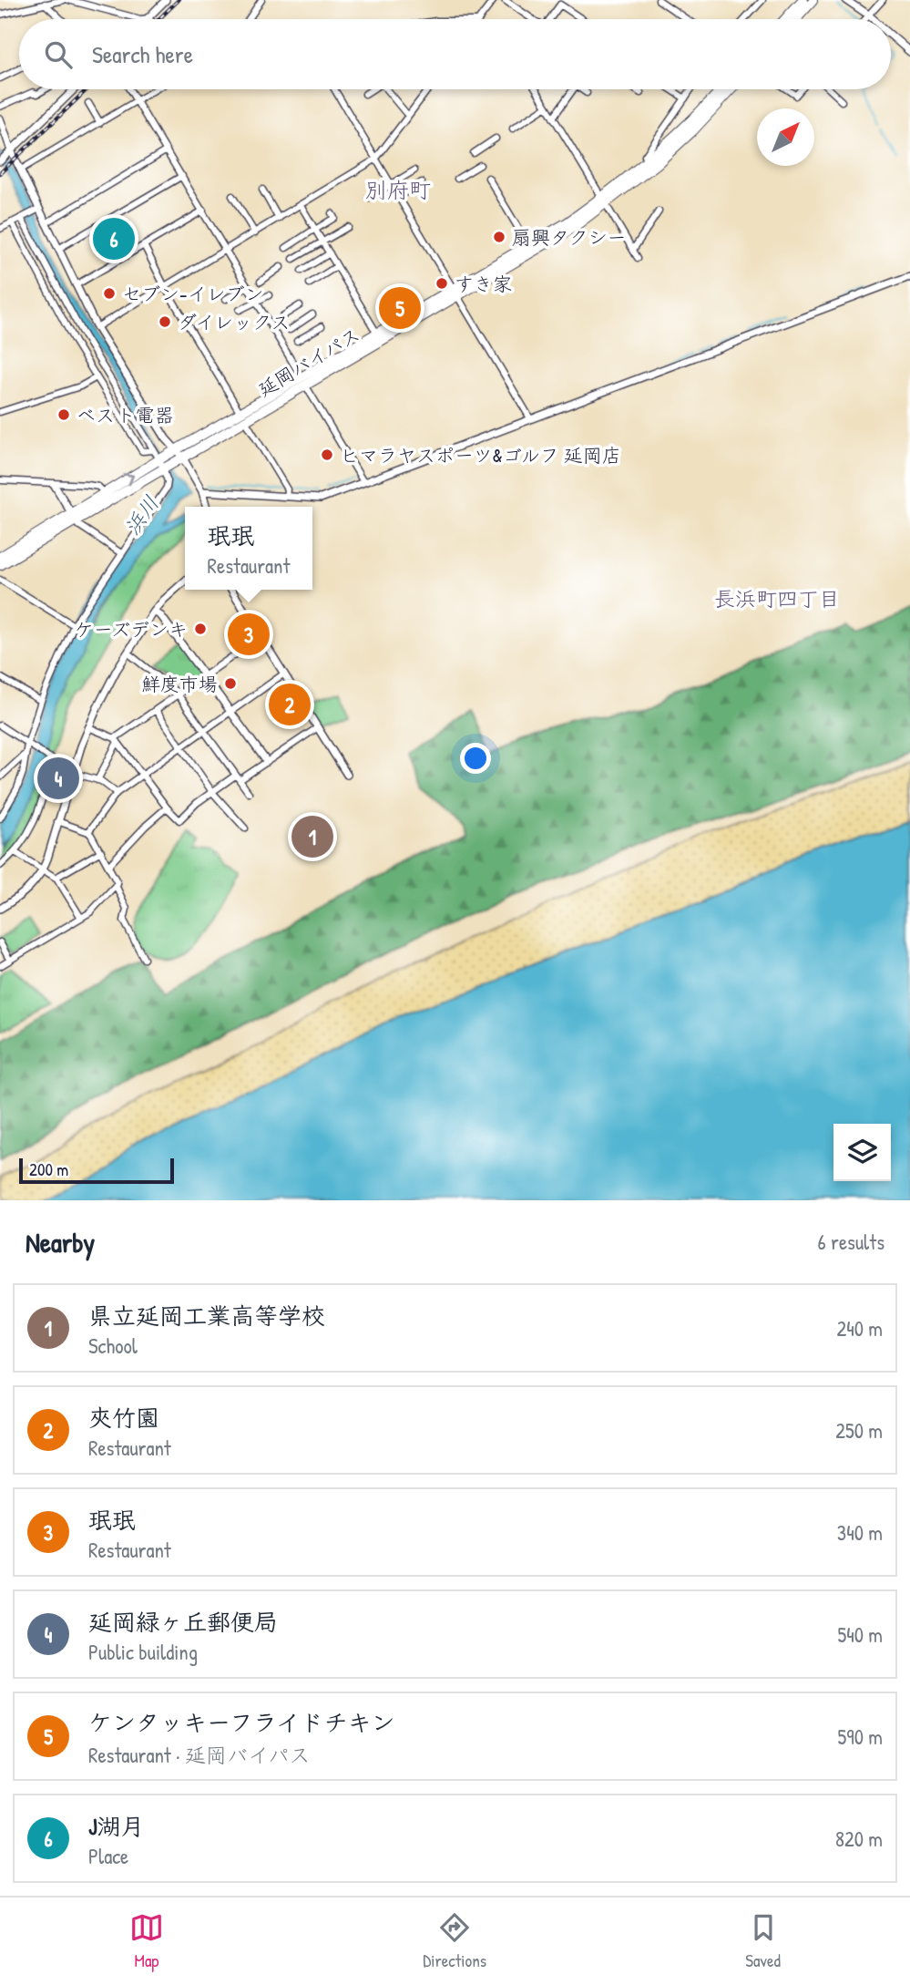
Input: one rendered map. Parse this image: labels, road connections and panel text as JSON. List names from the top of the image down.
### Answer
{
  "streets": {
    "highway": ["延岡バイパス"]
  },
  "districts": ["別府町", "長浜町四丁目"],
  "water": ["浜川"],
  "places": [
    "扇興タクシー",
    "すき家",
    "セブン-イレブン",
    "ダイレックス",
    "ベスト電器",
    "ヒマラヤスポーツ&ゴルフ 延岡店",
    "ケーズデンキ",
    "鮮度市場"
  ],
  "scale_bar": "200 m",
  "north": "top right",
  "page": {
    "search": "Search here",
    "pins": [
      "6",
      "5",
      "3",
      "2",
      "4",
      "1"
    ],
    "popup": ["珉珉", "Restaurant"],
    "scale": "200 m",
    "heading": ["Nearby", "6 results"],
    "list": [
      {
        "mark": "1",
        "name": "県立延岡工業高等学校",
        "note": "School",
        "value": "240 m"
      },
      {
        "mark": "2",
        "name": "夾竹園",
        "note": "Restaurant",
        "value": "250 m"
      },
      {
        "mark": "3",
        "name": "珉珉",
        "note": "Restaurant",
        "value": "340 m"
      },
      {
        "mark": "4",
        "name": "延岡緑ヶ丘郵便局",
        "note": "Public building",
        "value": "540 m"
      },
      {
        "mark": "5",
        "name": "ケンタッキーフライドチキン",
        "note": "Restaurant · 延岡バイパス",
        "value": "590 m"
      },
      {
        "mark": "6",
        "name": "J湖月",
        "note": "Place",
        "value": "820 m"
      }
    ],
    "nav": ["Map", "Directions", "Saved"]
  }
}
